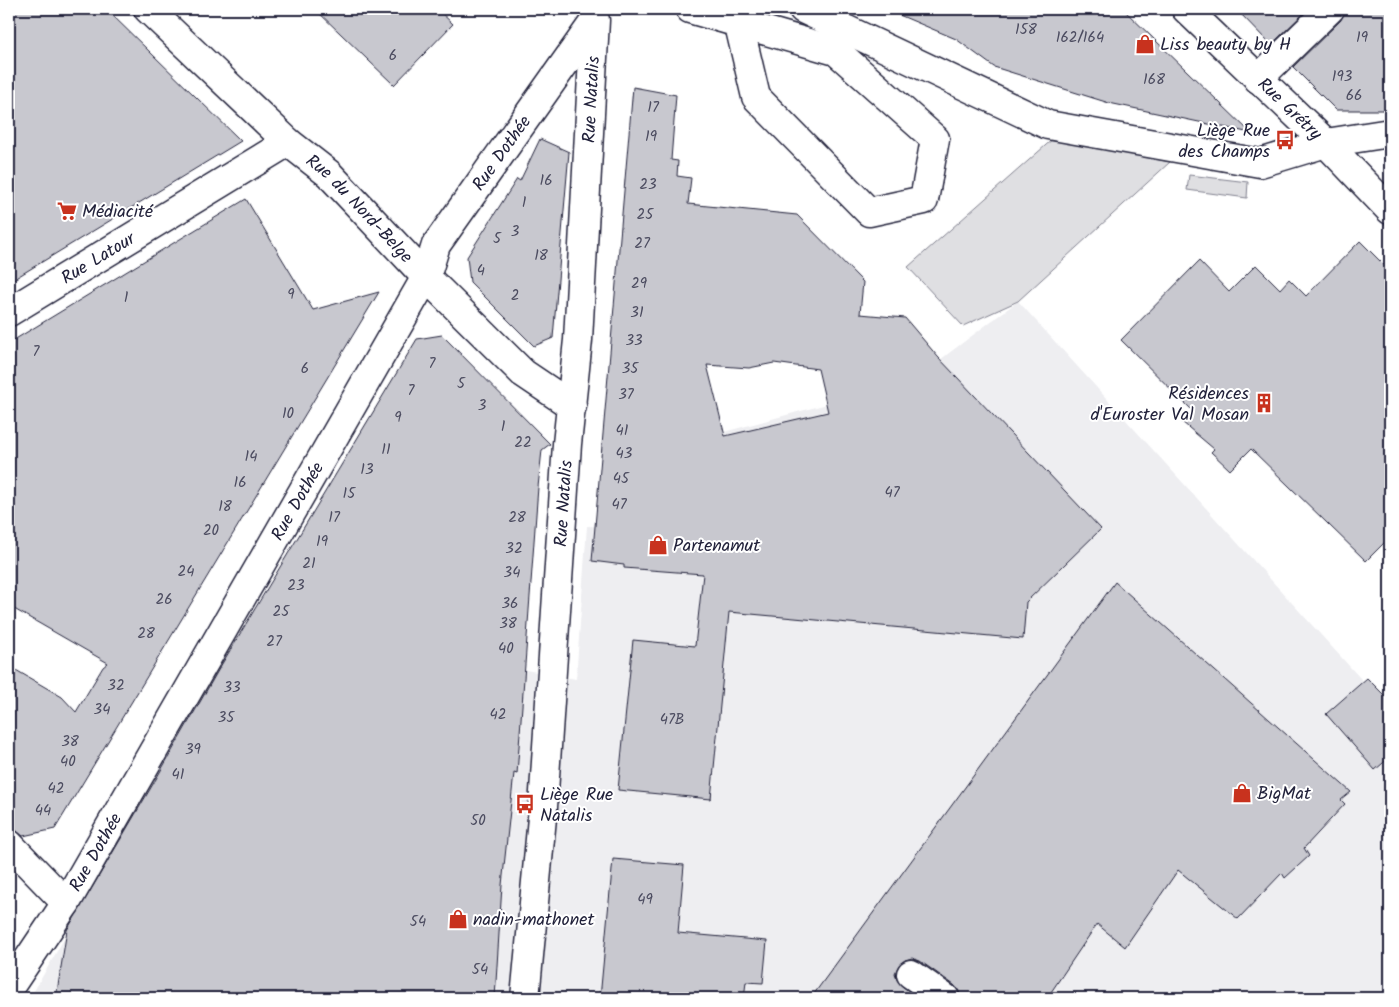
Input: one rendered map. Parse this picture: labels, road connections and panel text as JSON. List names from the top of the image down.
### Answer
{
  "streets": {
    "street": [
      "Rue Natalis",
      "Rue Grétry",
      "Rue Dothée",
      "Rue du Nord-Belge",
      "Rue Latour"
    ]
  },
  "crossings": [
    ["Rue Natalis", "Rue Dothée"],
    ["Rue Natalis", "Rue du Nord-Belge"],
    ["Rue Dothée", "Rue du Nord-Belge"],
    ["Rue du Nord-Belge", "Rue Latour"]
  ],
  "places": {
    "shop": [
      "Liss beauty by H",
      "Partenamut",
      "BigMat",
      "nadin-mathonet"
    ],
    "bus stop": ["Liège Rue des Champs", "Liège Rue Natalis"],
    "supermarket": ["Médiacité"],
    "building": ["Résidences d'Euroster Val Mosan"]
  },
  "house_numbers": [
    "158",
    "162/164",
    "19",
    "6",
    "193",
    "168",
    "66",
    "17",
    "19",
    "16",
    "23",
    "1",
    "25",
    "3",
    "5",
    "27",
    "18",
    "4",
    "29",
    "9",
    "2",
    "1",
    "31",
    "33",
    "7",
    "7",
    "6",
    "35",
    "5",
    "7",
    "37",
    "3",
    "10",
    "9",
    "1",
    "41",
    "22",
    "11",
    "43",
    "14",
    "13",
    "45",
    "16",
    "47",
    "15",
    "47",
    "18",
    "17",
    "28",
    "20",
    "19",
    "32",
    "21",
    "24",
    "34",
    "23",
    "26",
    "36",
    "25",
    "38",
    "28",
    "27",
    "40",
    "32",
    "33",
    "34",
    "42",
    "35",
    "47B",
    "38",
    "39",
    "40",
    "41",
    "42",
    "44",
    "50",
    "49",
    "54",
    "54"
  ]
}
